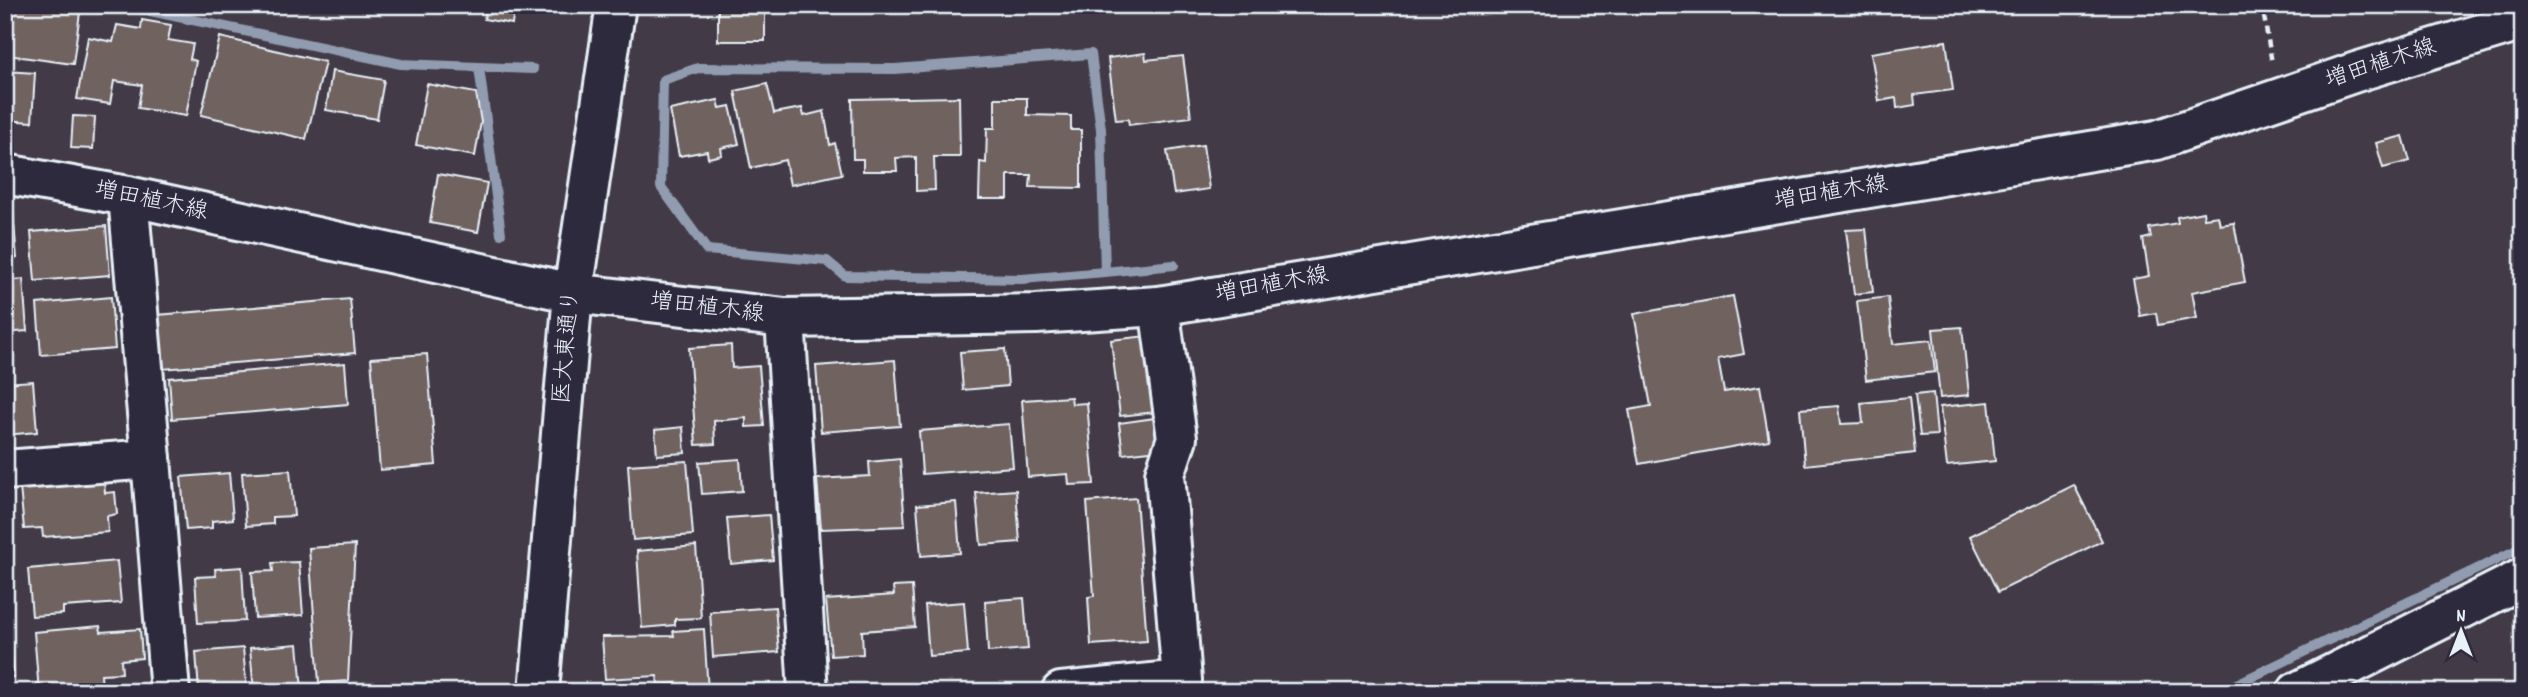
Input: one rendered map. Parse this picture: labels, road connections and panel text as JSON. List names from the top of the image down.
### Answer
{
  "streets": {
    "street": ["増田植木線", "医大東通り"]
  },
  "crossings": [
    ["増田植木線", "医大東通り"]
  ],
  "north": "top"
}
